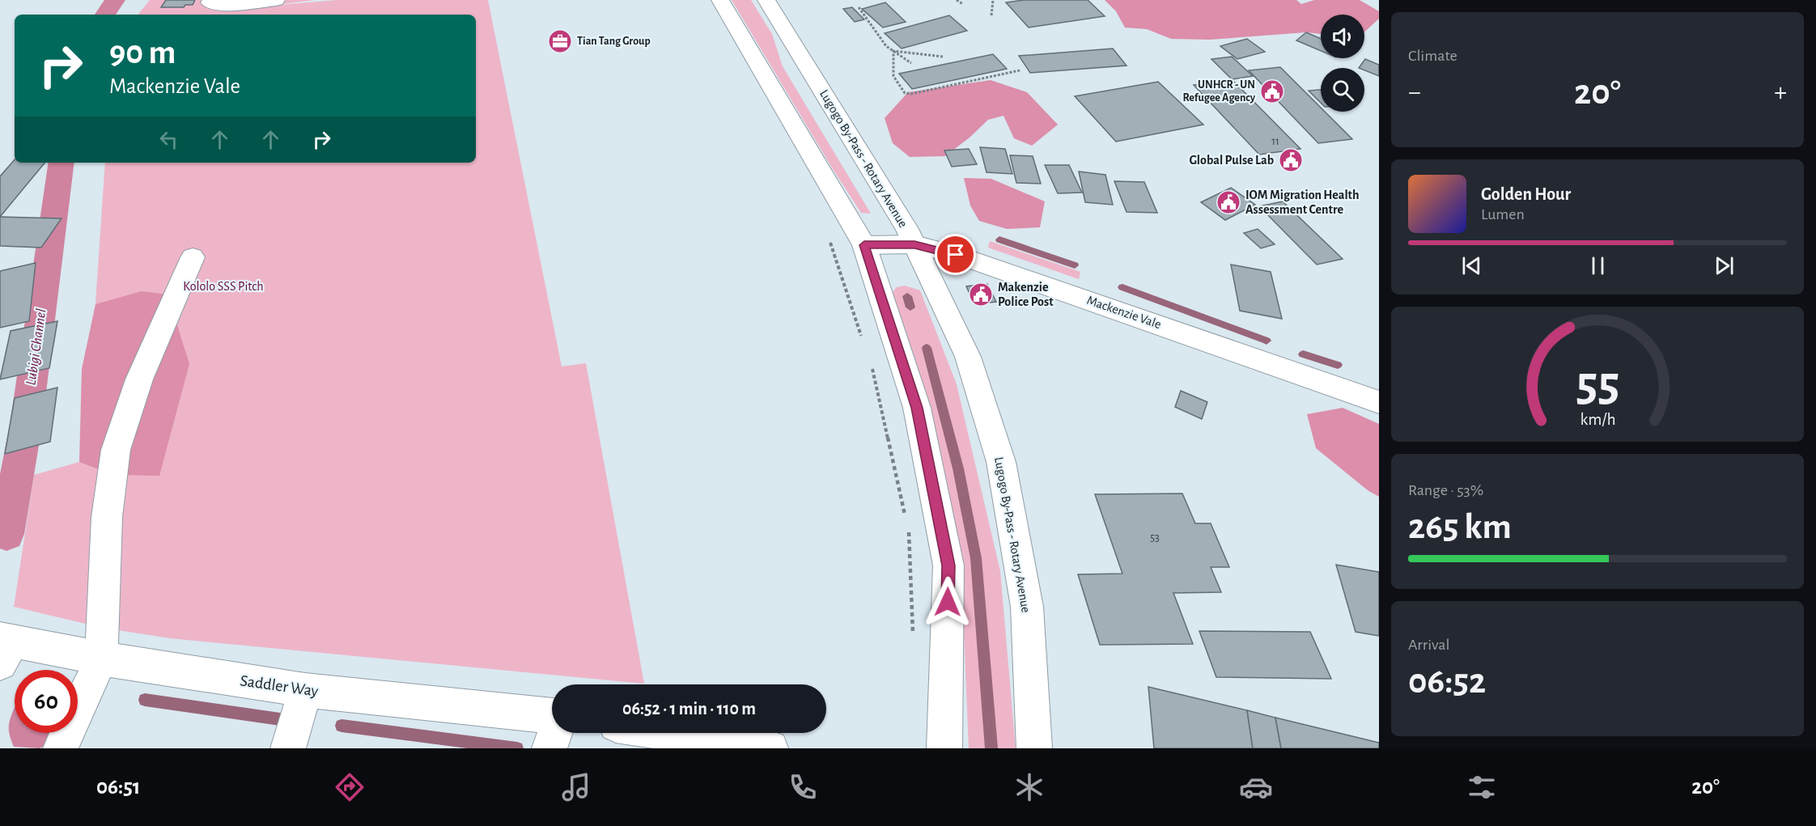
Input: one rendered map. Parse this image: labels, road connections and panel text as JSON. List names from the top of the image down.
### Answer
{
  "streets": {
    "main road": ["Lugogo By-Pass - Rotary Avenue", "Mackenzie Vale", "Saddler Way"]
  },
  "crossings": [
    ["Lugogo By-Pass - Rotary Avenue", "Mackenzie Vale"]
  ],
  "water": ["Lubigi Channel"],
  "parks": ["Kololo SSS Pitch"],
  "places": {
    "office": ["Tian Tang Group"],
    "public building": [
      "UNHCR - UN Refugee Agency",
      "Global Pulse Lab",
      "IOM Migration Health Assessment Centre",
      "Makenzie Police Post"
    ]
  },
  "house_numbers": ["11", "53"],
  "page": {
    "tile": [
      "Climate",
      ["Range · 53%", "265 km"],
      ["Arrival", "06:52"]
    ],
    "turn": ["90 m", "Mackenzie Vale"],
    "heat": ["−", "20°", "+"],
    "song": ["Golden Hour", "Lumen"],
    "limit": "60",
    "trip": "06:52 · 1 min · 110 m",
    "tabs": ["06:51", "20°"],
    "gauge": ["55", "km/h"]
  }
}
